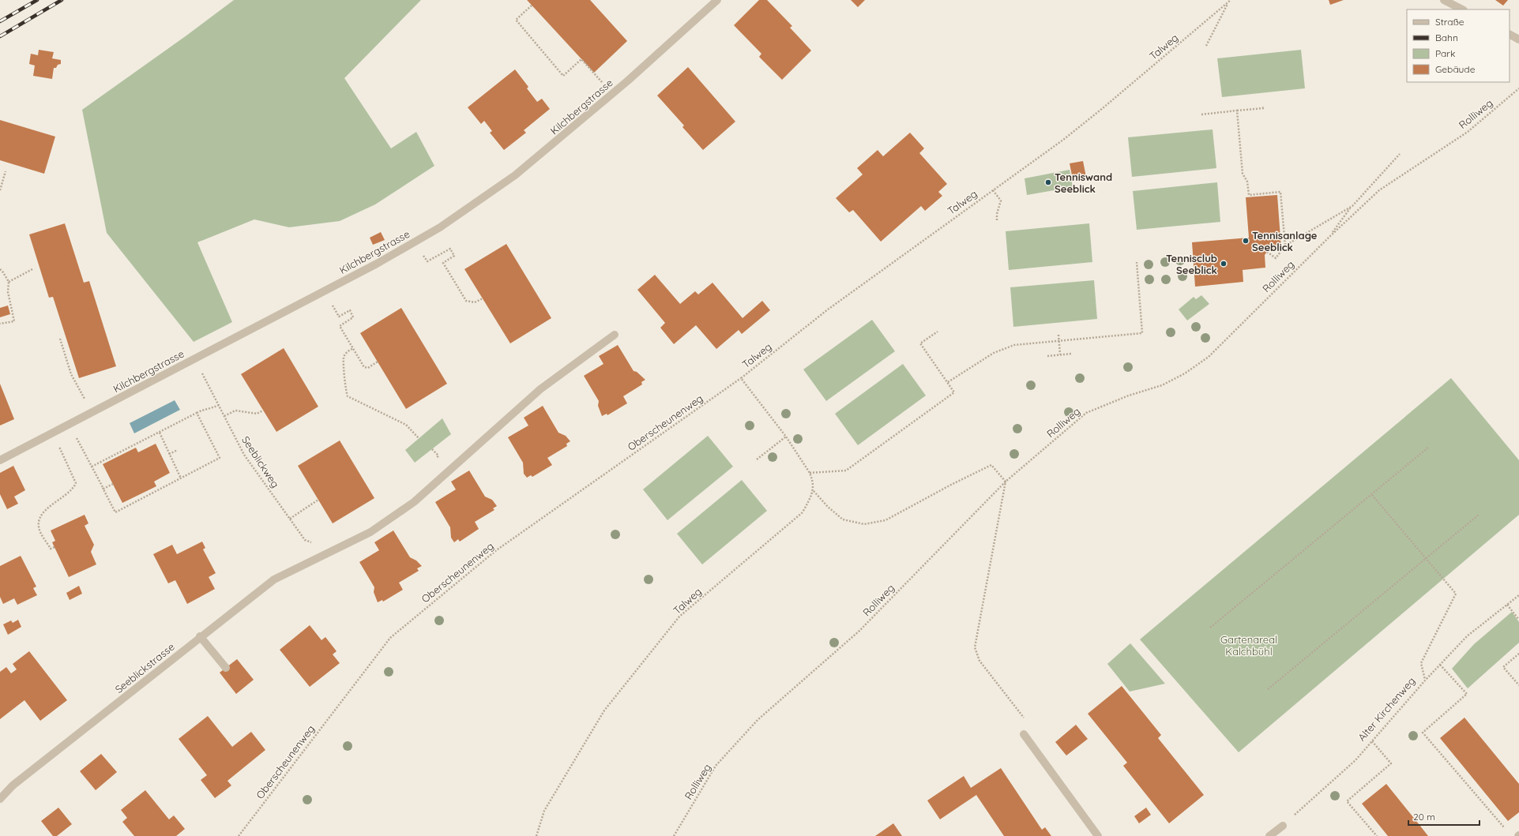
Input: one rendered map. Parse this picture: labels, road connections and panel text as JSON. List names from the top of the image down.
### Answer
{
  "streets": {
    "street": ["Kilchbergstrasse", "Seeblickstrasse"],
    "path": [
      "Talweg",
      "Rolliweg",
      "Oberscheunenweg",
      "Seeblickweg",
      "Alter Kirchenweg"
    ]
  },
  "crossings": [
    ["Talweg", "Oberscheunenweg"]
  ],
  "parks": ["Gartenareal Kalchbühl"],
  "places": ["Tenniswand Seeblick", "Tennisanlage Seeblick", "Tennisclub Seeblick"],
  "legend": [
    "Straße",
    "Bahn",
    "Park",
    "Gebäude"
  ],
  "scale_bar": "20 m"
}
